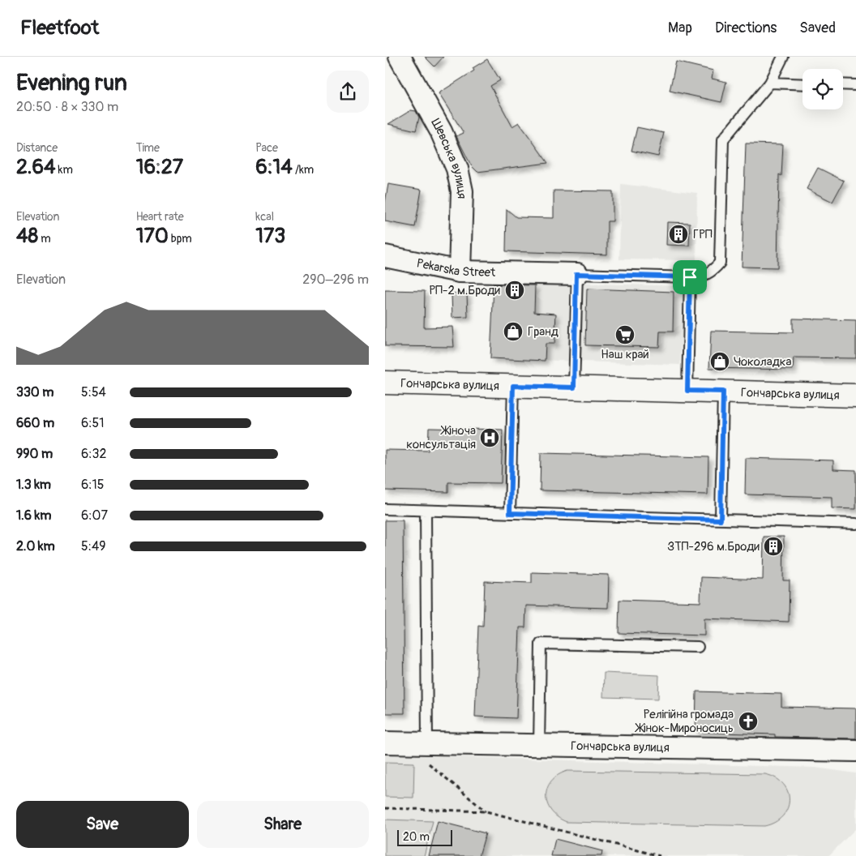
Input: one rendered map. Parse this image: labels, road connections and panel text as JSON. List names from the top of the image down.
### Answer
{
  "streets": {
    "main road": ["Гончарська вулиця"],
    "street": ["Шевська вулиця", "Pekarska Street"]
  },
  "crossings": [
    ["Шевська вулиця", "Pekarska Street"]
  ],
  "places": {
    "building": ["ГРП", "РП-2 м.Броди", "ЗТП-296 м.Броди"],
    "shop": ["Гранд", "Чоколадка"],
    "supermarket": ["Наш край"],
    "hospital": ["Жіноча консультація"],
    "church": ["Релігійна громада Жінок-Мироносиць"]
  },
  "scale_bar": "20 m",
  "page": {
    "header": "Fleetfoot",
    "nav": ["Map", "Directions", "Saved"],
    "heading": ["Evening run", "20:50 · 8 × 330 m"],
    "stats": [
      ["Distance", "2.64 km"],
      ["Time", "16:27"],
      ["Pace", "6:14 /km"],
      ["Elevation", "48 m"],
      ["Heart rate", "170 bpm"],
      ["kcal", "173"]
    ],
    "chart": ["Elevation", "290–296 m"],
    "list": [
      {
        "name": "330 m",
        "note": "5:54"
      },
      {
        "name": "660 m",
        "note": "6:51"
      },
      {
        "name": "990 m",
        "note": "6:32"
      },
      {
        "name": "1.3 km",
        "note": "6:15"
      },
      {
        "name": "1.6 km",
        "note": "6:07"
      },
      {
        "name": "2.0 km",
        "note": "5:49"
      }
    ],
    "buttons": ["Save", "Share"],
    "scale": "20 m"
  }
}
